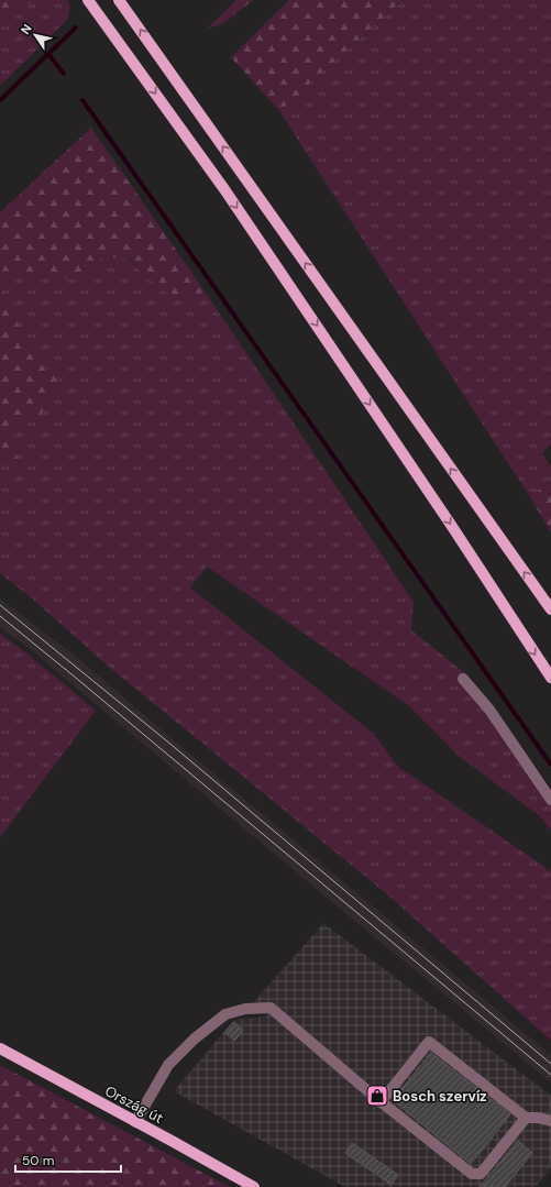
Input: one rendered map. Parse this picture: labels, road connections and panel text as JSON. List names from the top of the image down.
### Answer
{
  "streets": {
    "main road": ["Ország út"]
  },
  "places": {
    "shop": ["Bosch szervíz"]
  },
  "scale_bar": "50 m",
  "north": "top left"
}
